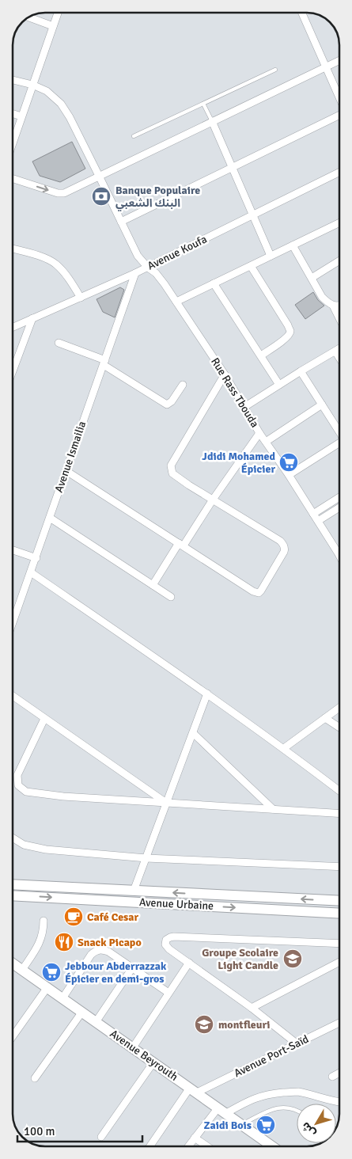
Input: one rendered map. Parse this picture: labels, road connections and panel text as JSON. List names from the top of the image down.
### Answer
{
  "streets": {
    "street": [
      "Avenue Koufa",
      "Rue Rass Tbouda",
      "Avenue Ismailia",
      "Avenue Urbaine",
      "Avenue Beyrouth",
      "Avenue Port-Saïd"
    ]
  },
  "crossings": [
    ["Avenue Koufa", "Rue Rass Tbouda"],
    ["Avenue Koufa", "Avenue Ismailia"],
    ["Avenue Beyrouth", "Avenue Port-Saïd"]
  ],
  "places": {
    "bank": ["Banque Populaire البنك الشعبي"],
    "supermarket": ["Jdidi Mohamed Épicier", "Jebbour Abderrazzak Épicier en demi-gros", "Zaidi Bois"],
    "cafe": ["Café Cesar"],
    "restaurant": ["Snack Picapo"],
    "school or university": ["Groupe Scolaire Light Candle", "montfleuri"]
  },
  "scale_bar": "100 m",
  "north": "bottom left"
}
